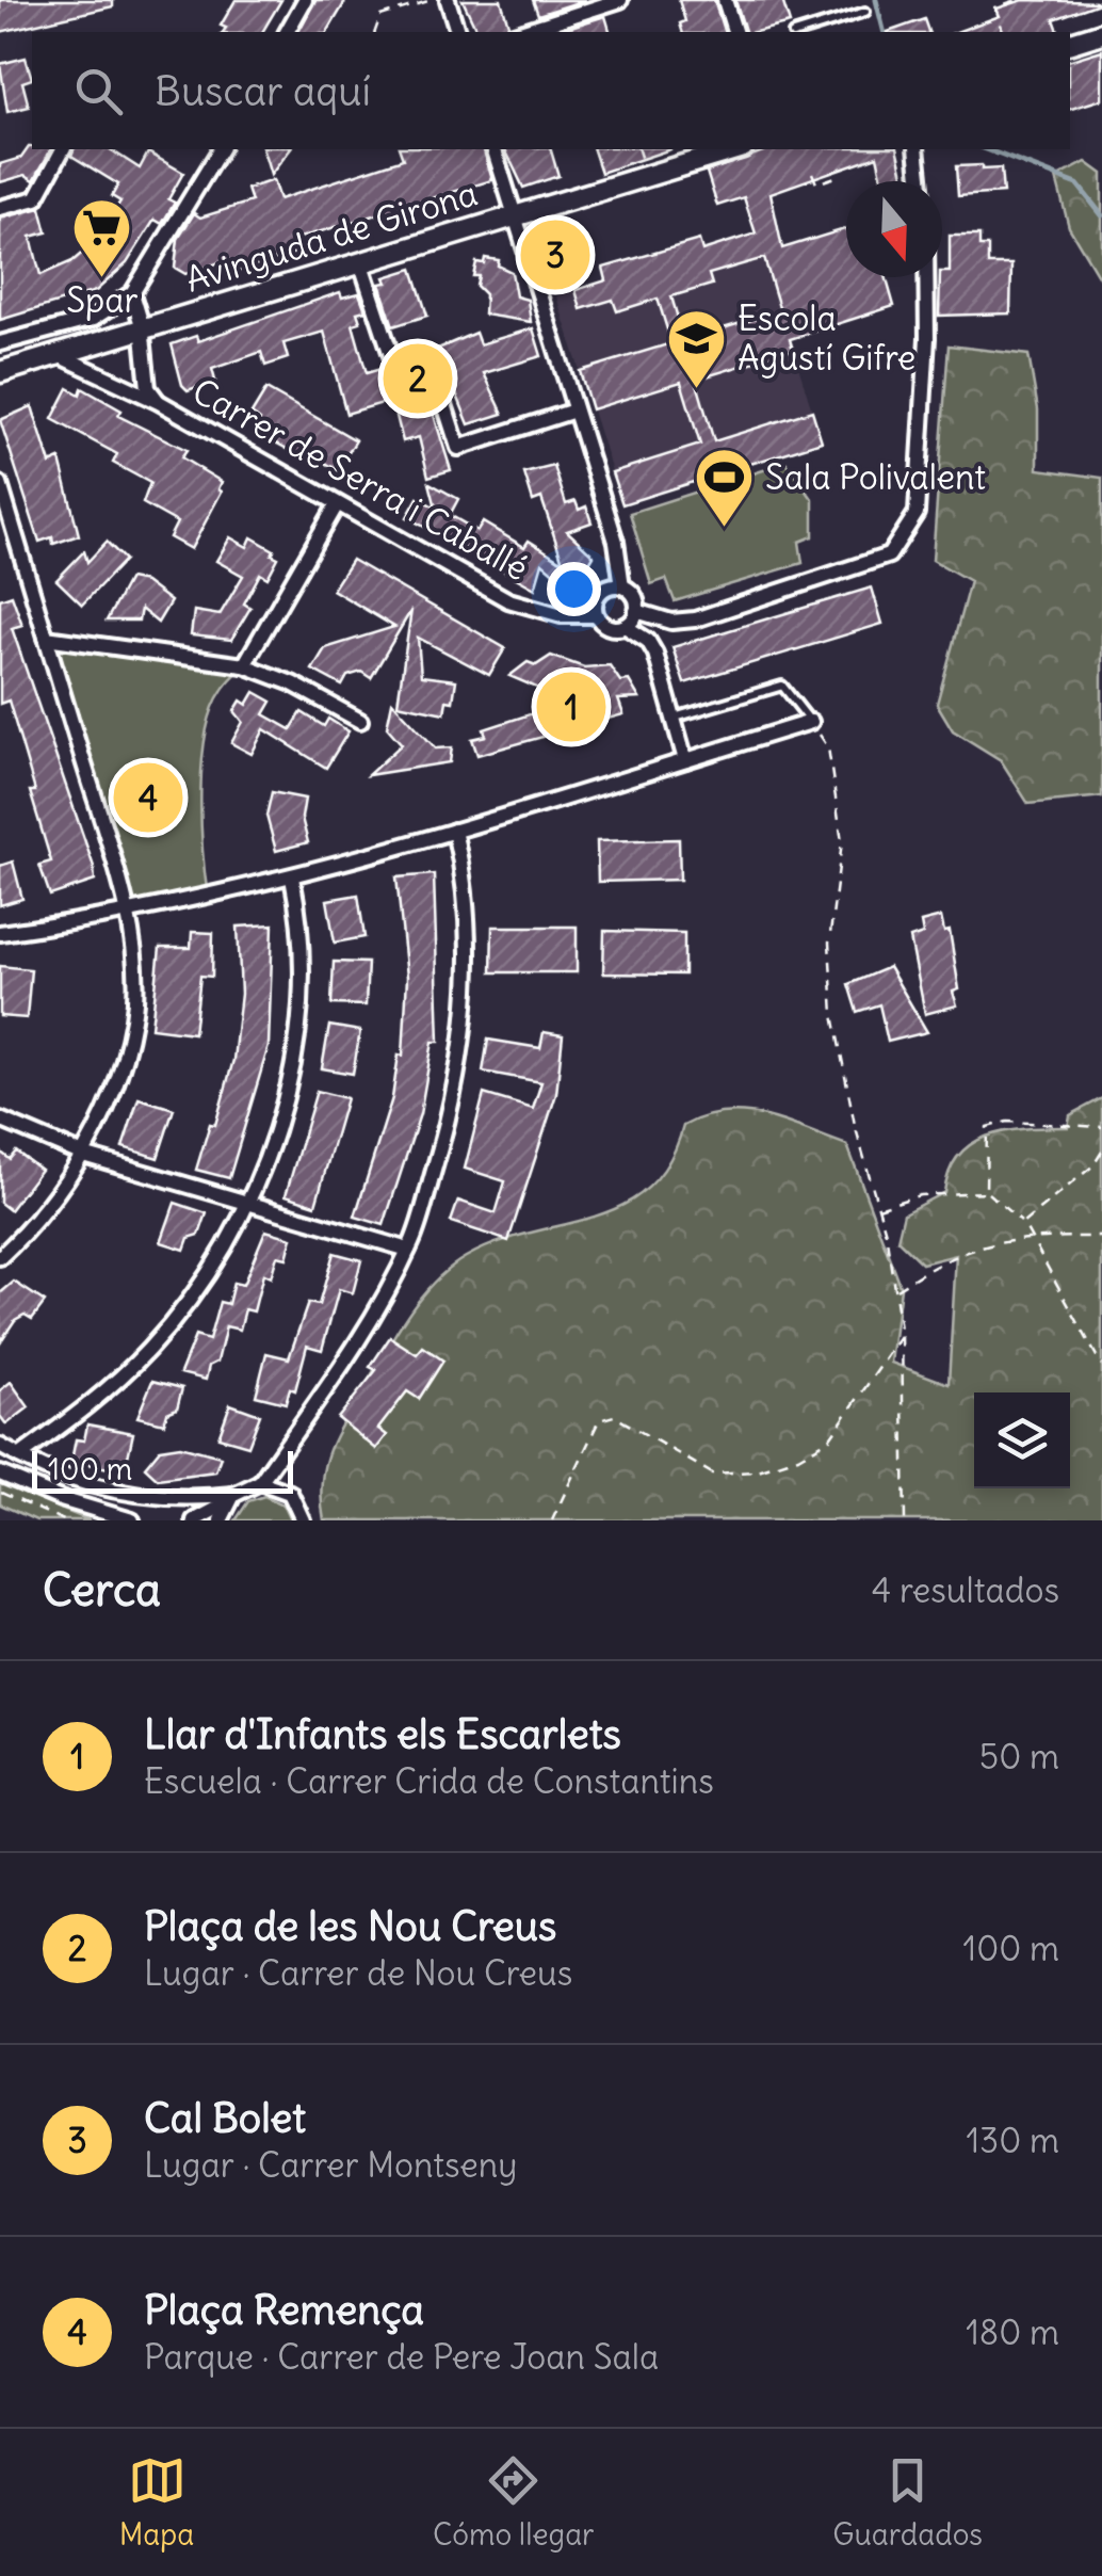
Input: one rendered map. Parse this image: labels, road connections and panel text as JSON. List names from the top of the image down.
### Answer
{
  "streets": {
    "main road": ["Avinguda de Girona"],
    "street": ["Carrer de Serra i Caballé"]
  },
  "crossings": [
    ["Avinguda de Girona", "Carrer de Serra i Caballé"]
  ],
  "places": {
    "supermarket": ["Spar"],
    "school or university": ["Escola Agustí Gifre"],
    "sports": ["Sala Polivalent"]
  },
  "scale_bar": "100 m",
  "north": "bottom",
  "page": {
    "search": "Buscar aquí",
    "pins": [
      "3",
      "2",
      "1",
      "4"
    ],
    "scale": "100 m",
    "heading": ["Cerca", "4 resultados"],
    "list": [
      {
        "mark": "1",
        "name": "Llar d'Infants els Escarlets",
        "note": "Escuela · Carrer Crida de Constantins",
        "value": "50 m"
      },
      {
        "mark": "2",
        "name": "Plaça de les Nou Creus",
        "note": "Lugar · Carrer de Nou Creus",
        "value": "100 m"
      },
      {
        "mark": "3",
        "name": "Cal Bolet",
        "note": "Lugar · Carrer Montseny",
        "value": "130 m"
      },
      {
        "mark": "4",
        "name": "Plaça Remença",
        "note": "Parque · Carrer de Pere Joan Sala",
        "value": "180 m"
      }
    ],
    "nav": ["Mapa", "Cómo llegar", "Guardados"]
  }
}
